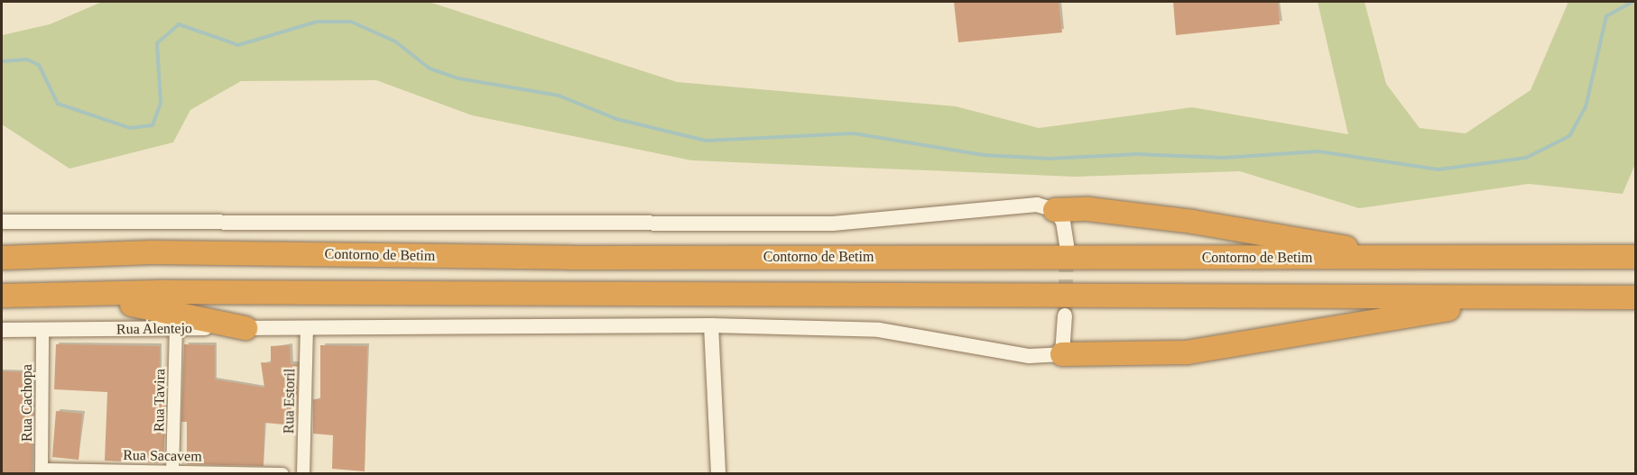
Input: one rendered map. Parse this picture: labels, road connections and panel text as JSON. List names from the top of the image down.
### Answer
{
  "streets": {
    "highway": ["Contorno de Betim"],
    "street": [
      "Rua Alentejo",
      "Rua Tavira",
      "Rua Estoril",
      "Rua Cachopa",
      "Rua Sacavem"
    ]
  },
  "crossings": [
    ["Rua Alentejo", "Rua Tavira"],
    ["Rua Alentejo", "Rua Estoril"],
    ["Rua Alentejo", "Rua Cachopa"],
    ["Rua Tavira", "Rua Sacavem"],
    ["Rua Cachopa", "Rua Sacavem"]
  ]
}
